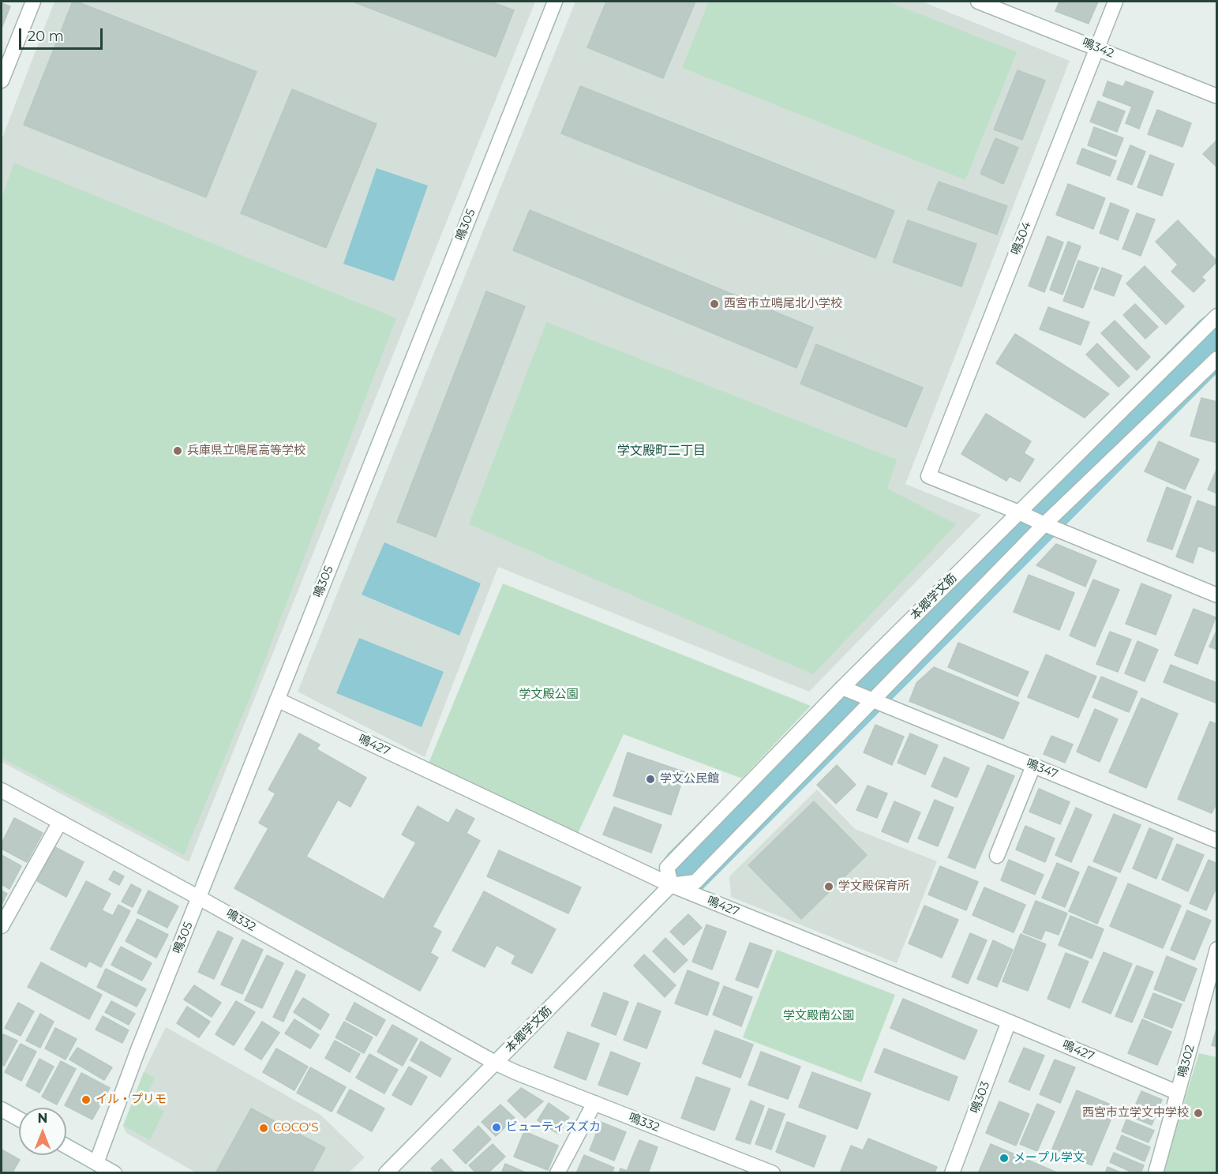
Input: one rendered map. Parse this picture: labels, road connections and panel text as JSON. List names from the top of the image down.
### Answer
{
  "streets": {
    "street": [
      "鳴342",
      "鳴305",
      "鳴304",
      "本郷学文筋",
      "鳴427",
      "鳴347",
      "鳴332",
      "鳴302",
      "鳴303"
    ]
  },
  "crossings": [
    ["鳴342", "鳴304"],
    ["鳴305", "鳴427"],
    ["鳴305", "鳴332"],
    ["鳴304", "本郷学文筋"],
    ["本郷学文筋", "鳴427"],
    ["本郷学文筋", "鳴347"],
    ["本郷学文筋", "鳴332"],
    ["鳴427", "鳴302"],
    ["鳴427", "鳴303"]
  ],
  "districts": ["学文殿町二丁目"],
  "parks": ["学文殿公園", "学文殿南公園"],
  "places": [
    "西宮市立鳴尾北小学校",
    "兵庫県立鳴尾高等学校",
    "学文公民館",
    "学文殿保育所",
    "イル・プリモ",
    "西宮市立学文中学校",
    "ビューティスズカ",
    "COCO'S",
    "メープル学文"
  ],
  "scale_bar": "20 m",
  "north": "top"
}
